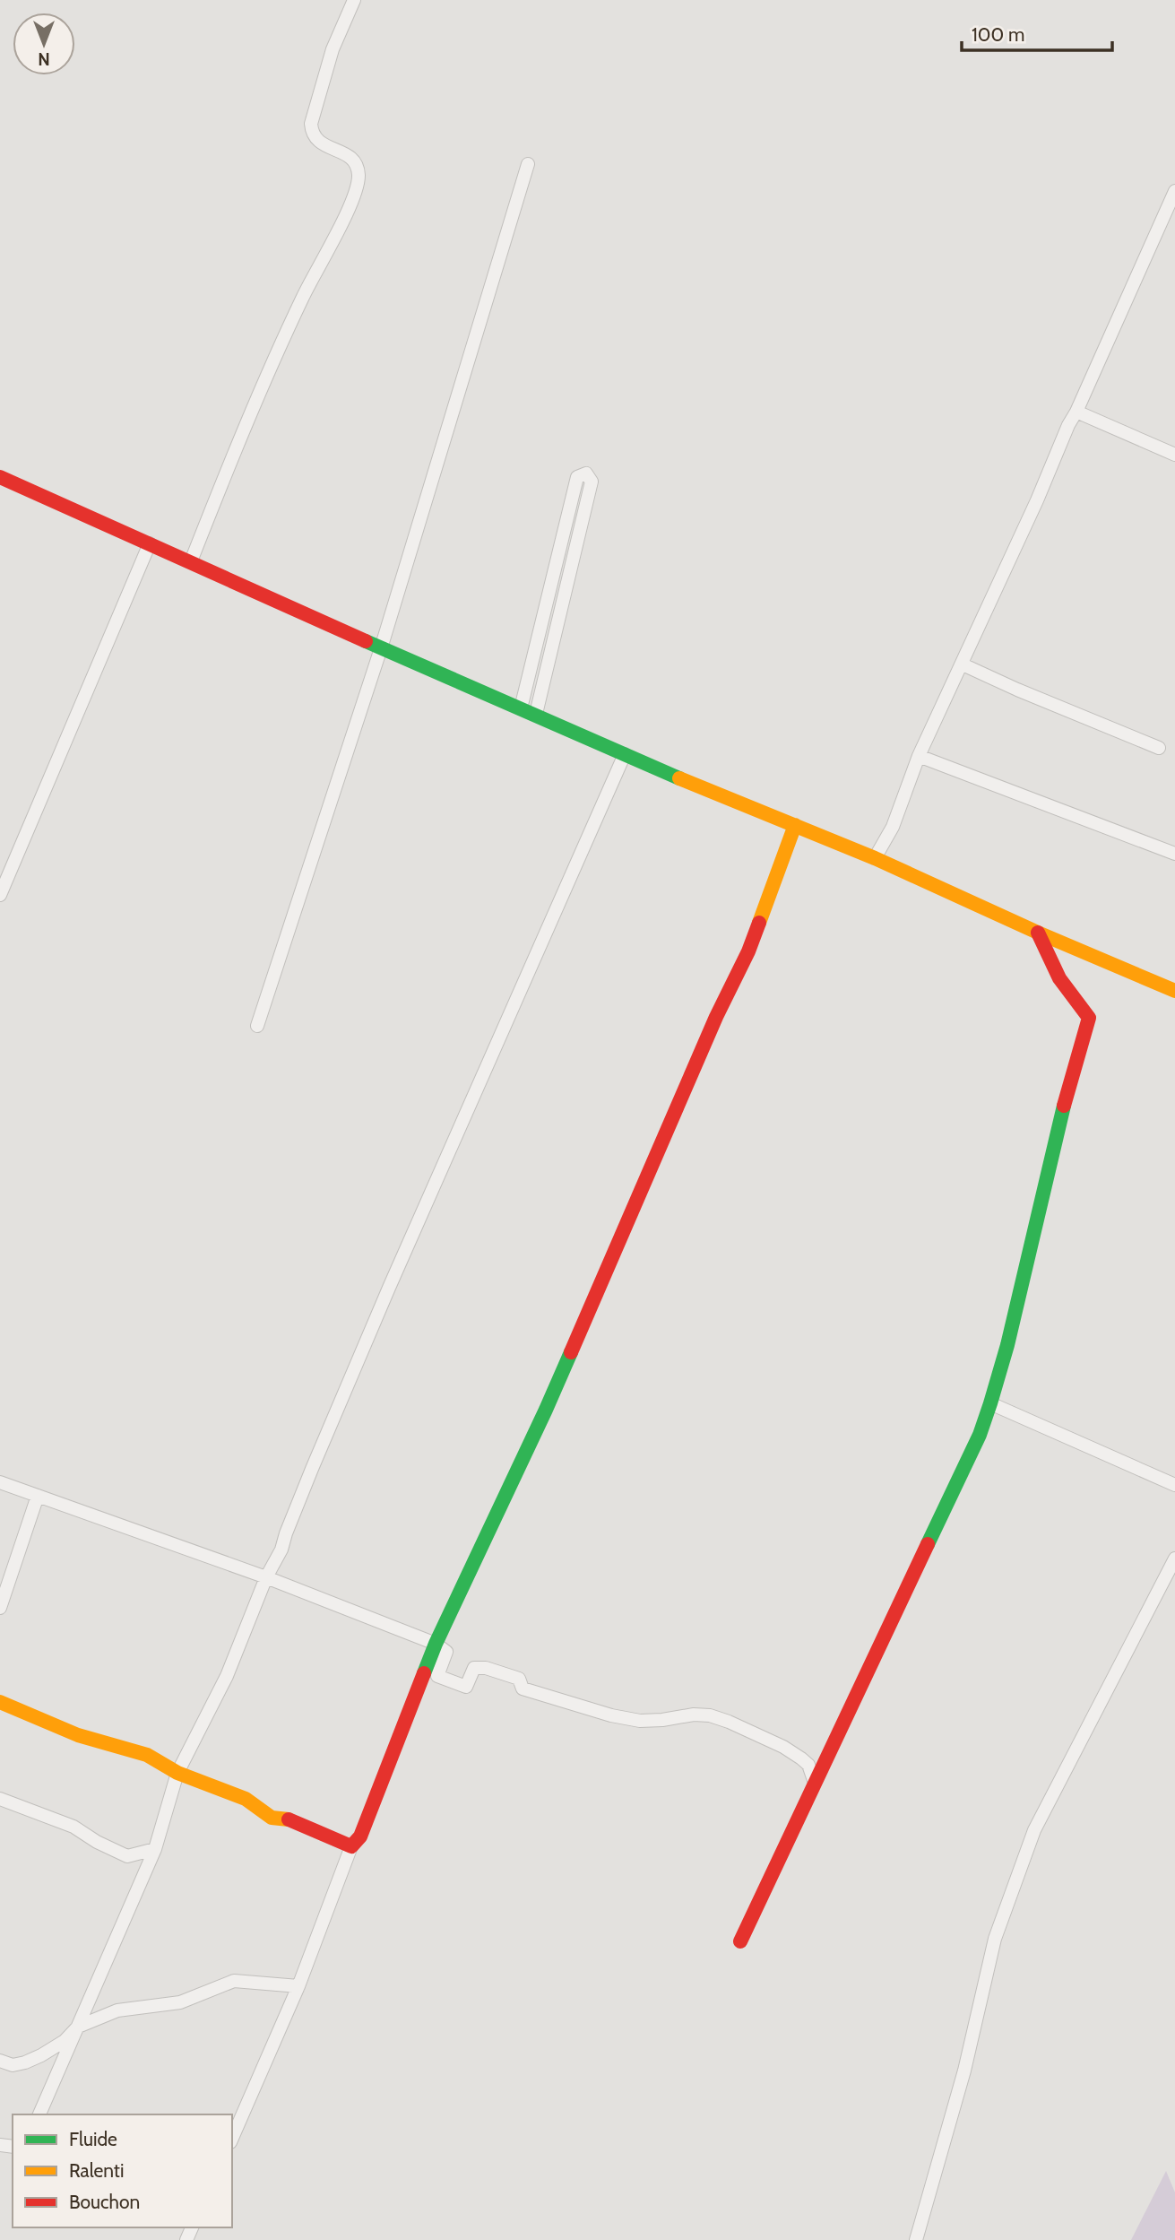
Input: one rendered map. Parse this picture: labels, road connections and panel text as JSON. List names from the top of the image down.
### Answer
{
  "legend": ["Fluide", "Ralenti", "Bouchon"],
  "scale_bar": "100 m",
  "north": "bottom"
}
